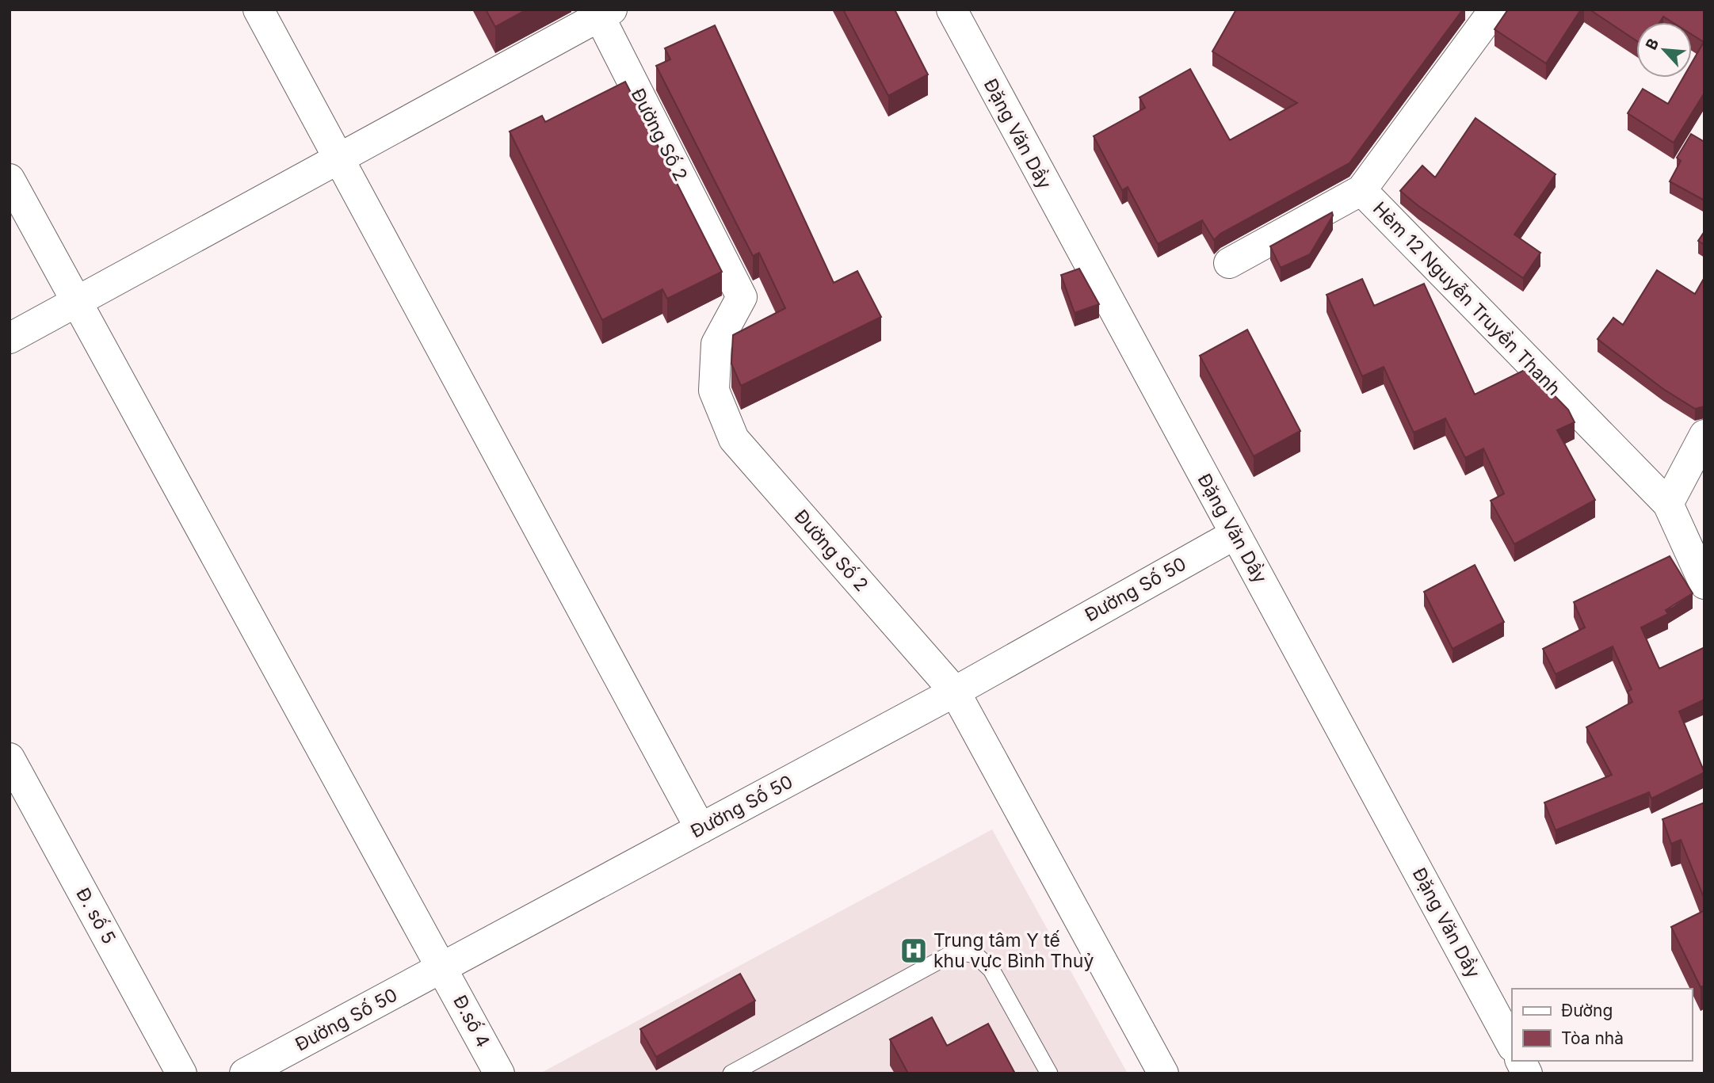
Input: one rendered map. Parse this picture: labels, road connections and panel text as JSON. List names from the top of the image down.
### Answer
{
  "streets": {
    "street": [
      "Đặng Văn Dầy",
      "Đường Số 2",
      "Hẻm 12 Nguyễn Truyền Thanh",
      "Đường Số 50",
      "Đ. số 5",
      "Đ.số 4"
    ]
  },
  "crossings": [
    ["Đặng Văn Dầy", "Đường Số 50"],
    ["Đường Số 2", "Đường Số 50"],
    ["Đường Số 50", "Đ.số 4"]
  ],
  "places": {
    "hospital": ["Trung tâm Y tế khu vực Bình Thuỷ"]
  },
  "legend": ["Đường", "Tòa nhà"],
  "north": "top left"
}
